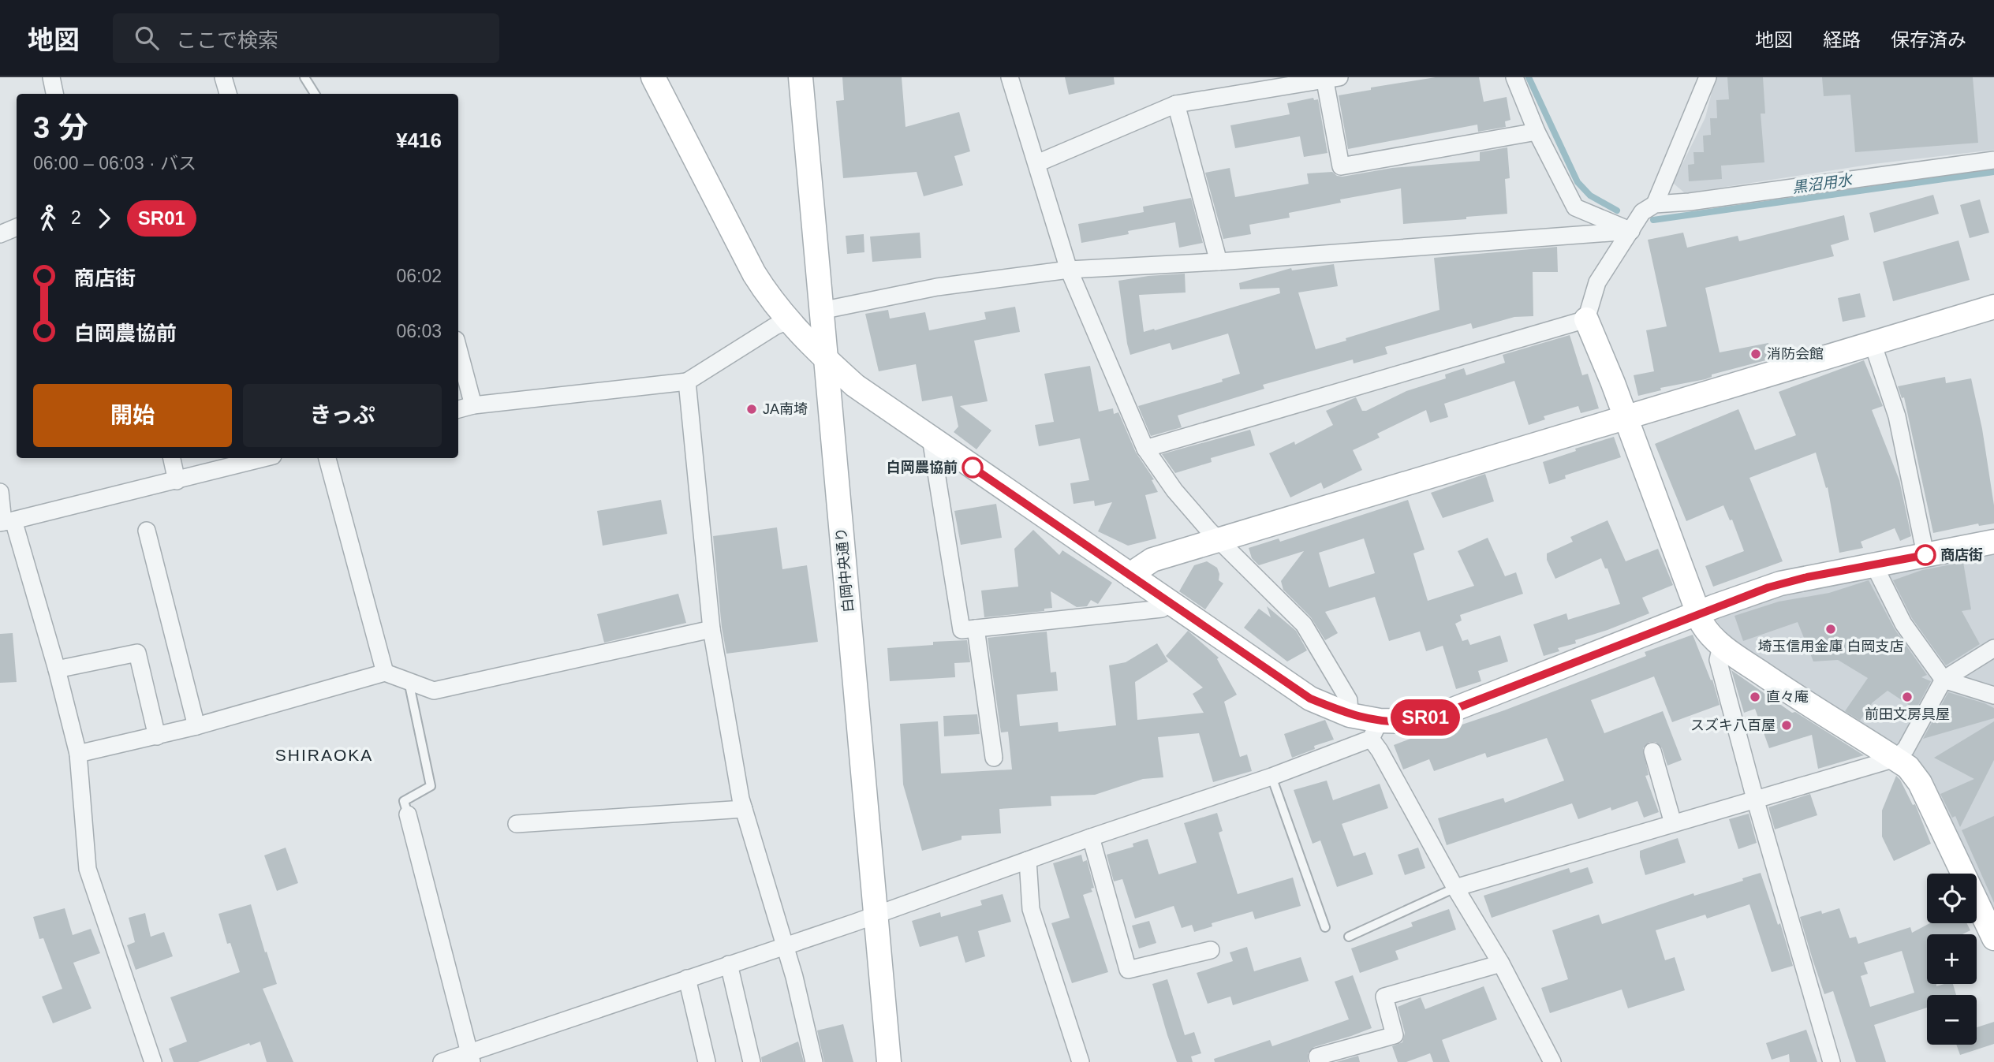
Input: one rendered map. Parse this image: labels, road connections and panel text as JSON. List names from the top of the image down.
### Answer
{
  "streets": {
    "street": ["白岡中央通り"]
  },
  "districts": ["SHIRAOKA"],
  "water": ["黒沼用水"],
  "places": [
    "消防会館",
    "JA南埼",
    "白岡農協前",
    "商店街",
    "埼玉信用金庫 白岡支店",
    "直々庵",
    "前田文房具屋",
    "スズキ八百屋"
  ],
  "lines": ["bus line SR01"],
  "page": {
    "header": "地図",
    "search": "ここで検索",
    "nav": ["地図", "経路", "保存済み"],
    "on_map": "SR01",
    "heading": ["3 分", "06:00 – 06:03 · バス", "¥416"],
    "legs": ["2", "SR01"],
    "list": [
      {
        "name": "商店街",
        "value": "06:02"
      },
      {
        "name": "白岡農協前",
        "value": "06:03"
      }
    ],
    "buttons": ["開始", "きっぷ"],
    "map_buttons": ["+", "−"]
  }
}
